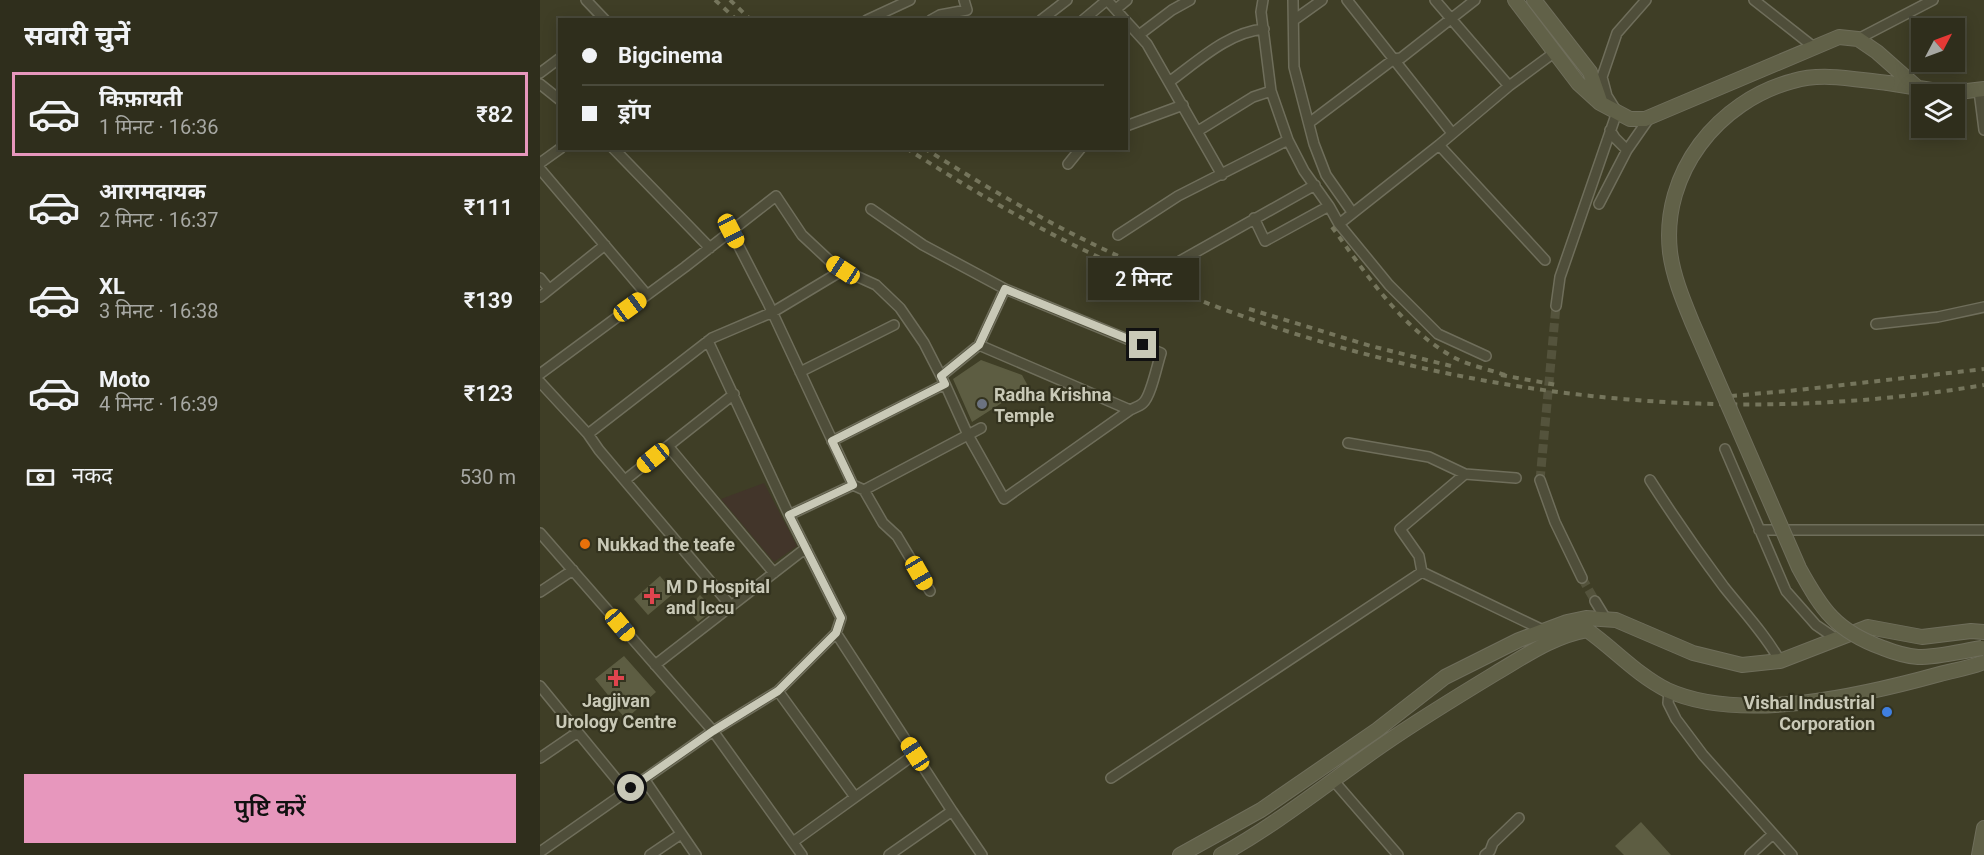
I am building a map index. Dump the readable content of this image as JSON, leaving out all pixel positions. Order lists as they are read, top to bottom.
{
  "places": {
    "other": ["Radha Krishna Temple", "Nukkad the teafe", "Vishal Industrial Corporation"],
    "health": ["M D Hospital and Iccu", "Jagjivan Urology Centre"]
  },
  "north": "top right",
  "page": {
    "heading": "सवारी चुनें",
    "banner": ["Bigcinema", "ड्रॉप"],
    "list": [
      {
        "name": "किफ़ायती",
        "note": "1 मिनट · 16:36",
        "value": "₹82"
      },
      {
        "name": "आरामदायक",
        "note": "2 मिनट · 16:37",
        "value": "₹111"
      },
      {
        "name": "XL",
        "note": "3 मिनट · 16:38",
        "value": "₹139"
      },
      {
        "name": "Moto",
        "note": "4 मिनट · 16:39",
        "value": "₹123"
      }
    ],
    "bubble": "2 मिनट",
    "pay": ["नकद", "530 m"],
    "buttons": "पुष्टि करें"
  }
}
